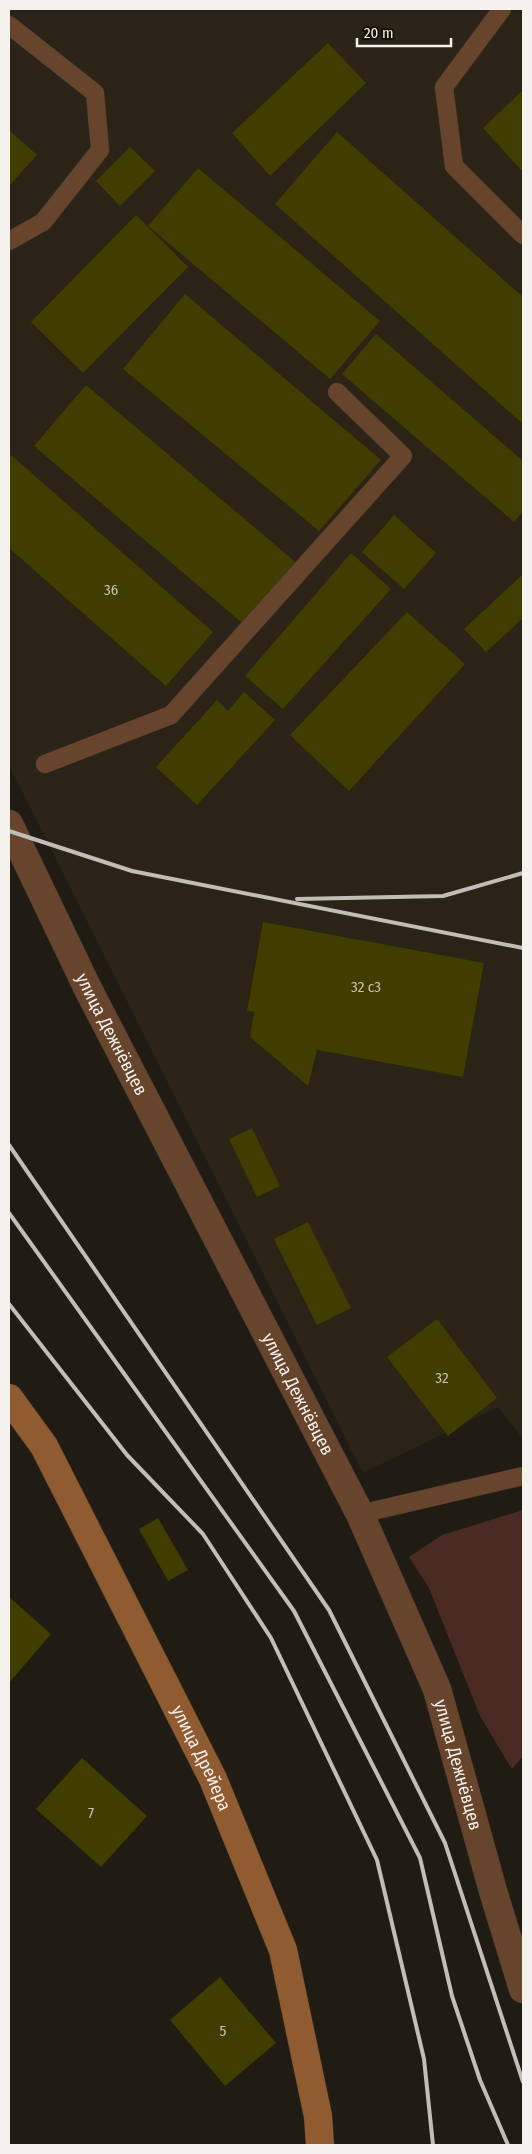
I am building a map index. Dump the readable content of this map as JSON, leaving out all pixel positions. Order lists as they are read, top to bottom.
{
  "streets": {
    "main road": ["улица Дрейера"],
    "street": ["улица Дежнёвцев"]
  },
  "house_numbers": [
    "36",
    "32 с3",
    "32",
    "7",
    "5"
  ],
  "scale_bar": "20 m"
}
